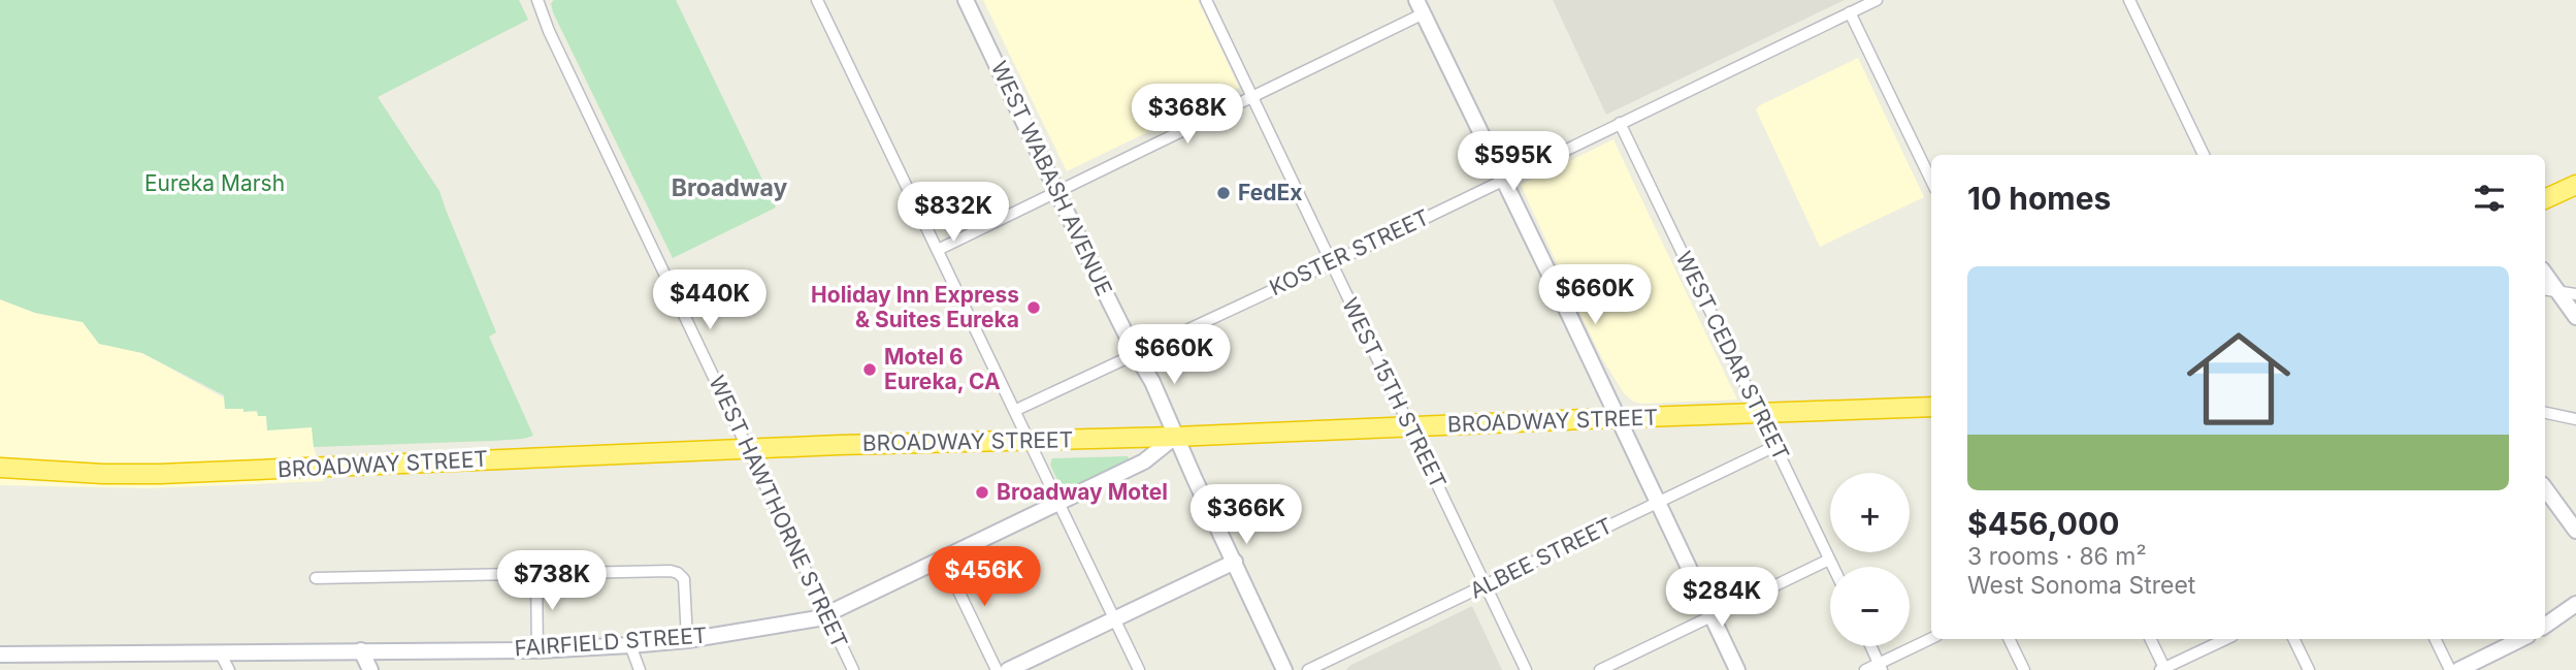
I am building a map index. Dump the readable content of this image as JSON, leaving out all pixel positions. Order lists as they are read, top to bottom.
{
  "streets": {
    "highway": ["BROADWAY STREET"],
    "street": [
      "WEST WABASH AVENUE",
      "KOSTER STREET",
      "WEST CEDAR STREET",
      "WEST 15TH STREET",
      "WEST HAWTHORNE STREET",
      "ALBEE STREET",
      "FAIRFIELD STREET"
    ]
  },
  "crossings": [
    ["WEST WABASH AVENUE", "KOSTER STREET"],
    ["WEST WABASH AVENUE", "BROADWAY STREET"],
    ["WEST WABASH AVENUE", "FAIRFIELD STREET"],
    ["KOSTER STREET", "WEST CEDAR STREET"],
    ["KOSTER STREET", "WEST 15TH STREET"],
    ["WEST CEDAR STREET", "BROADWAY STREET"],
    ["WEST CEDAR STREET", "ALBEE STREET"],
    ["WEST 15TH STREET", "BROADWAY STREET"],
    ["WEST 15TH STREET", "ALBEE STREET"],
    ["BROADWAY STREET", "WEST HAWTHORNE STREET"],
    ["BROADWAY STREET", "FAIRFIELD STREET"],
    ["WEST HAWTHORNE STREET", "FAIRFIELD STREET"]
  ],
  "districts": ["Broadway"],
  "parks": ["Eureka Marsh"],
  "places": [
    "FedEx",
    "Holiday Inn Express & Suites Eureka",
    "Motel 6 Eureka, CA",
    "Broadway Motel"
  ],
  "page": {
    "price": [
      "$368K",
      "$595K",
      "$832K",
      "$660K",
      "$440K",
      "$660K",
      "$366K",
      "$456K",
      "$738K",
      "$284K"
    ],
    "heading": "10 homes",
    "list": [
      {
        "name": "$456,000",
        "note": "3 rooms · 86 m² · West Sonoma Street"
      }
    ],
    "map_buttons": ["+", "−"]
  }
}
